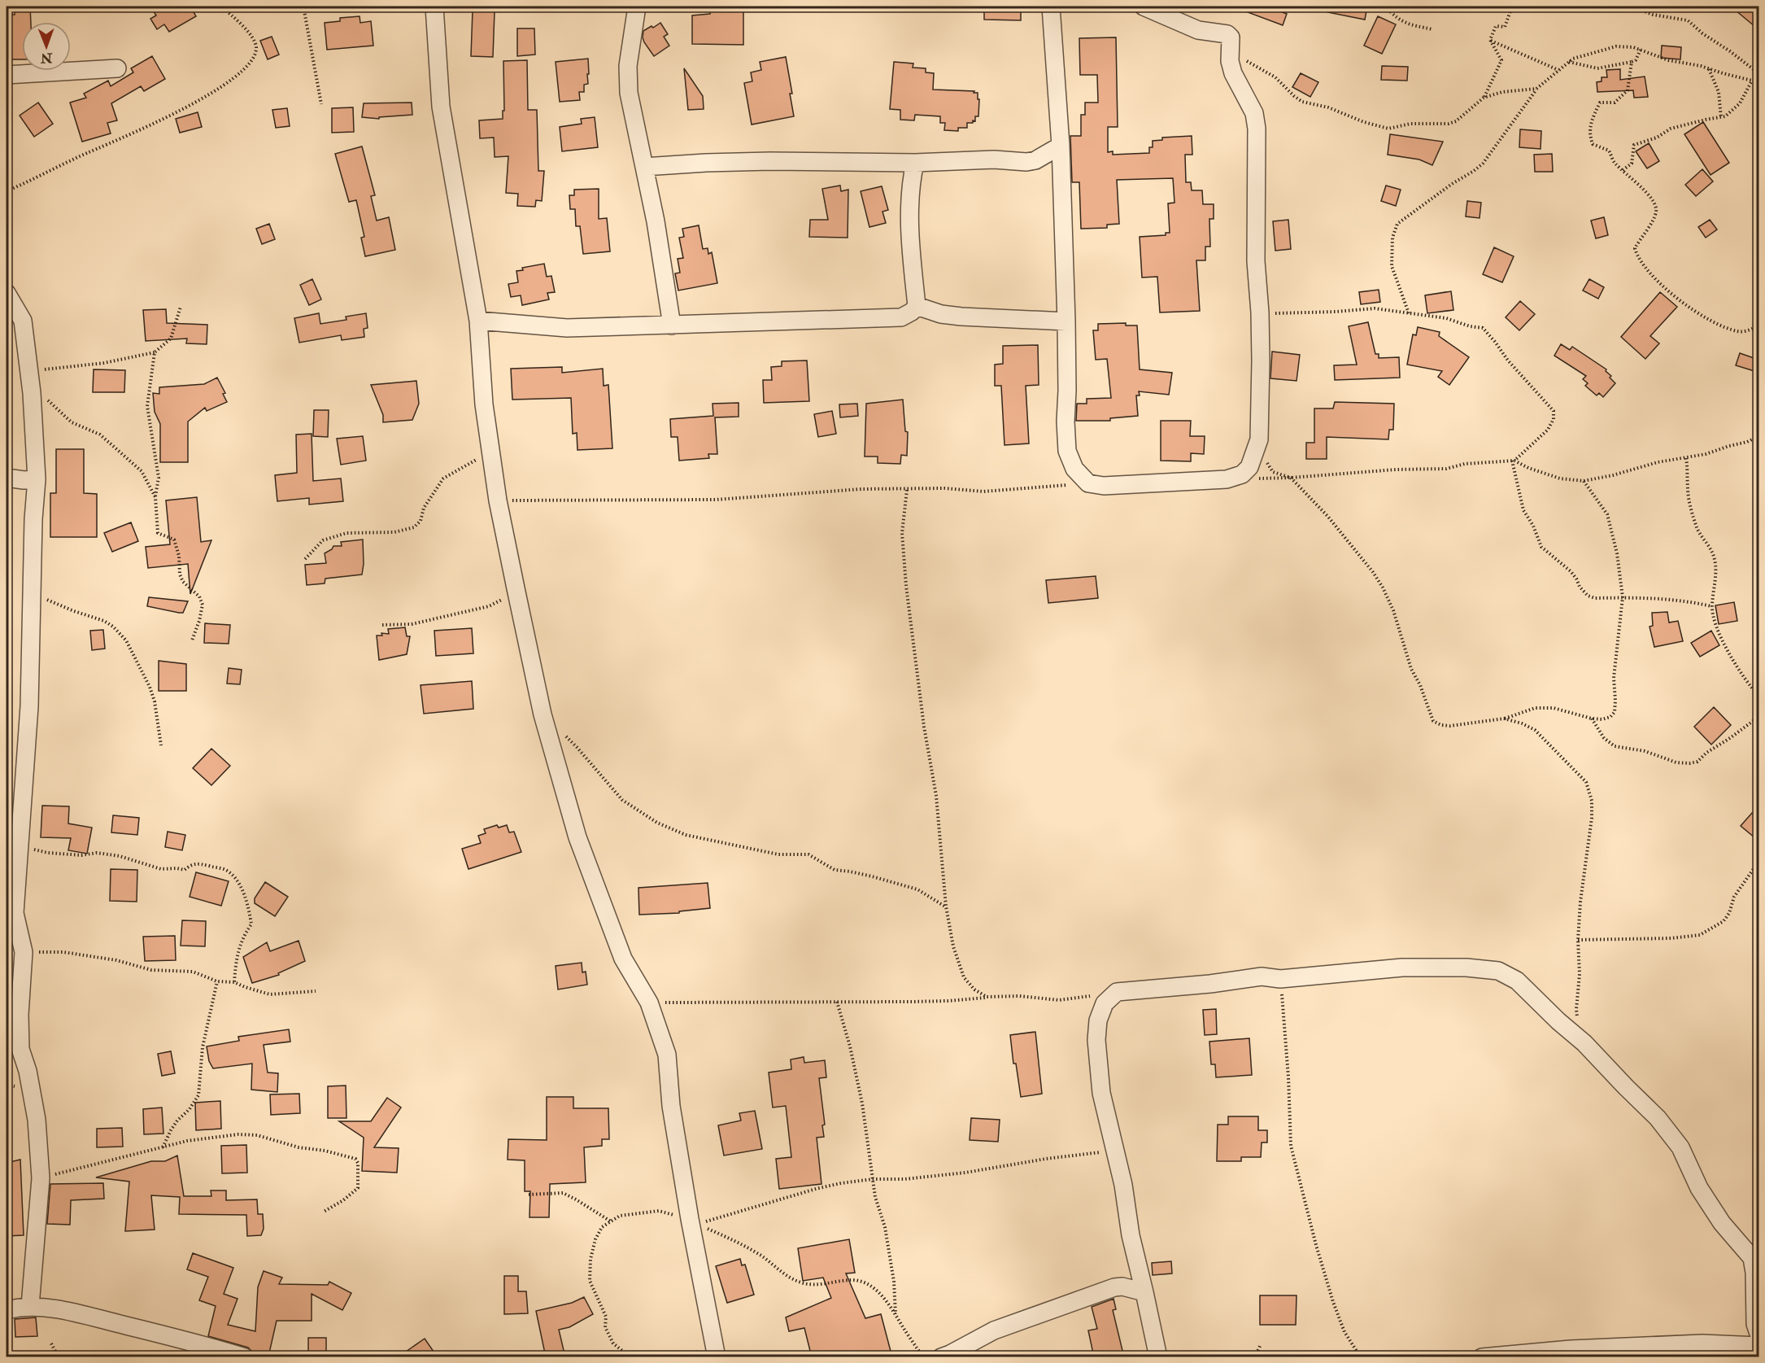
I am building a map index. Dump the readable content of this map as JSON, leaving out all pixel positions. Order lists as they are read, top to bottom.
{
  "north": "bottom"
}
